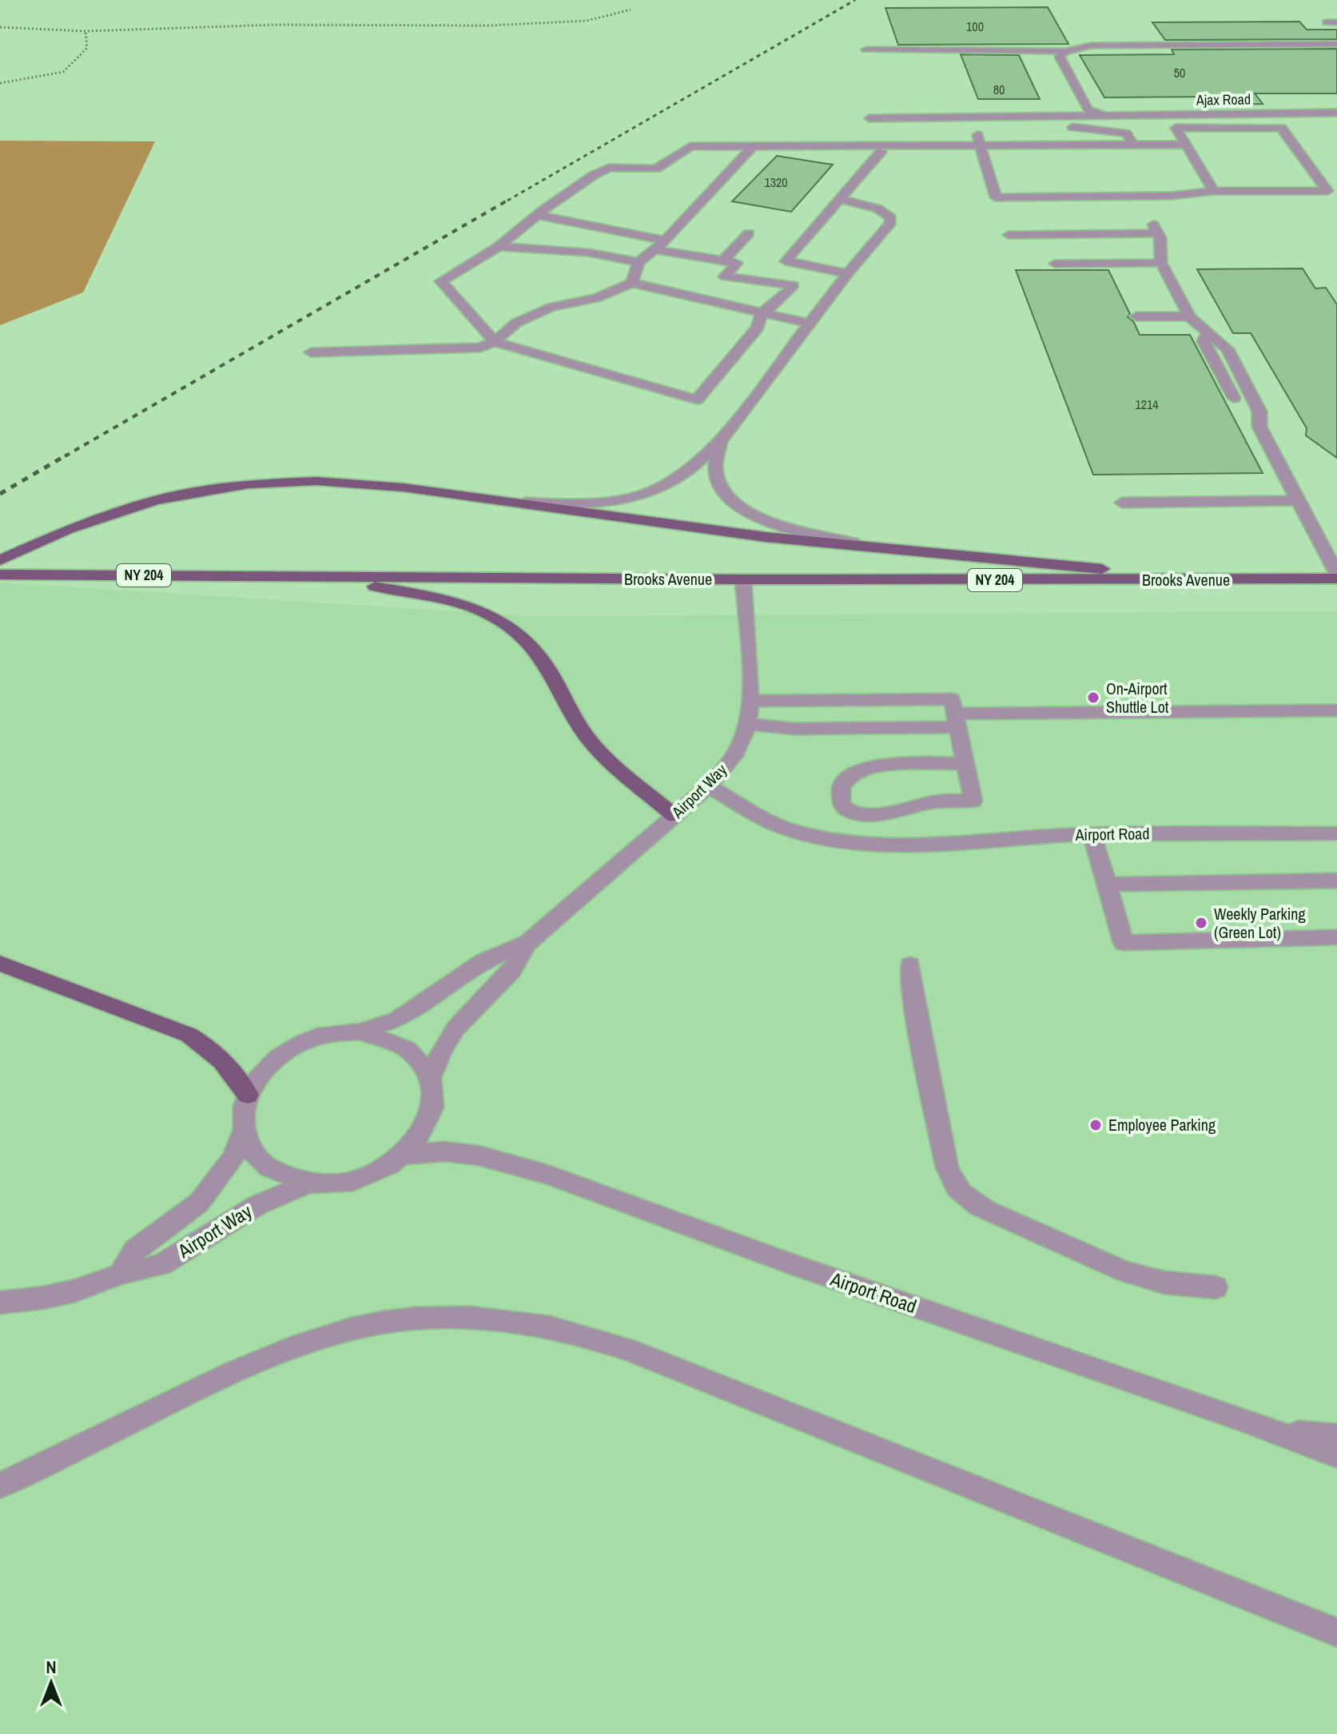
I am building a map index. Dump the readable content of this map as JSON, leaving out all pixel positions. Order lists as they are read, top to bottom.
{
  "streets": {
    "main road": ["NY 204", "Brooks Avenue"],
    "street": ["Ajax Road", "Airport Way", "Airport Road"]
  },
  "crossings": [
    ["Brooks Avenue", "Airport Way"],
    ["Airport Way", "Airport Road"]
  ],
  "places": ["On-Airport Shuttle Lot", "Weekly Parking (Green Lot)", "Employee Parking"],
  "house_numbers": [
    "100",
    "50",
    "80",
    "1320",
    "1214"
  ],
  "north": "top"
}
